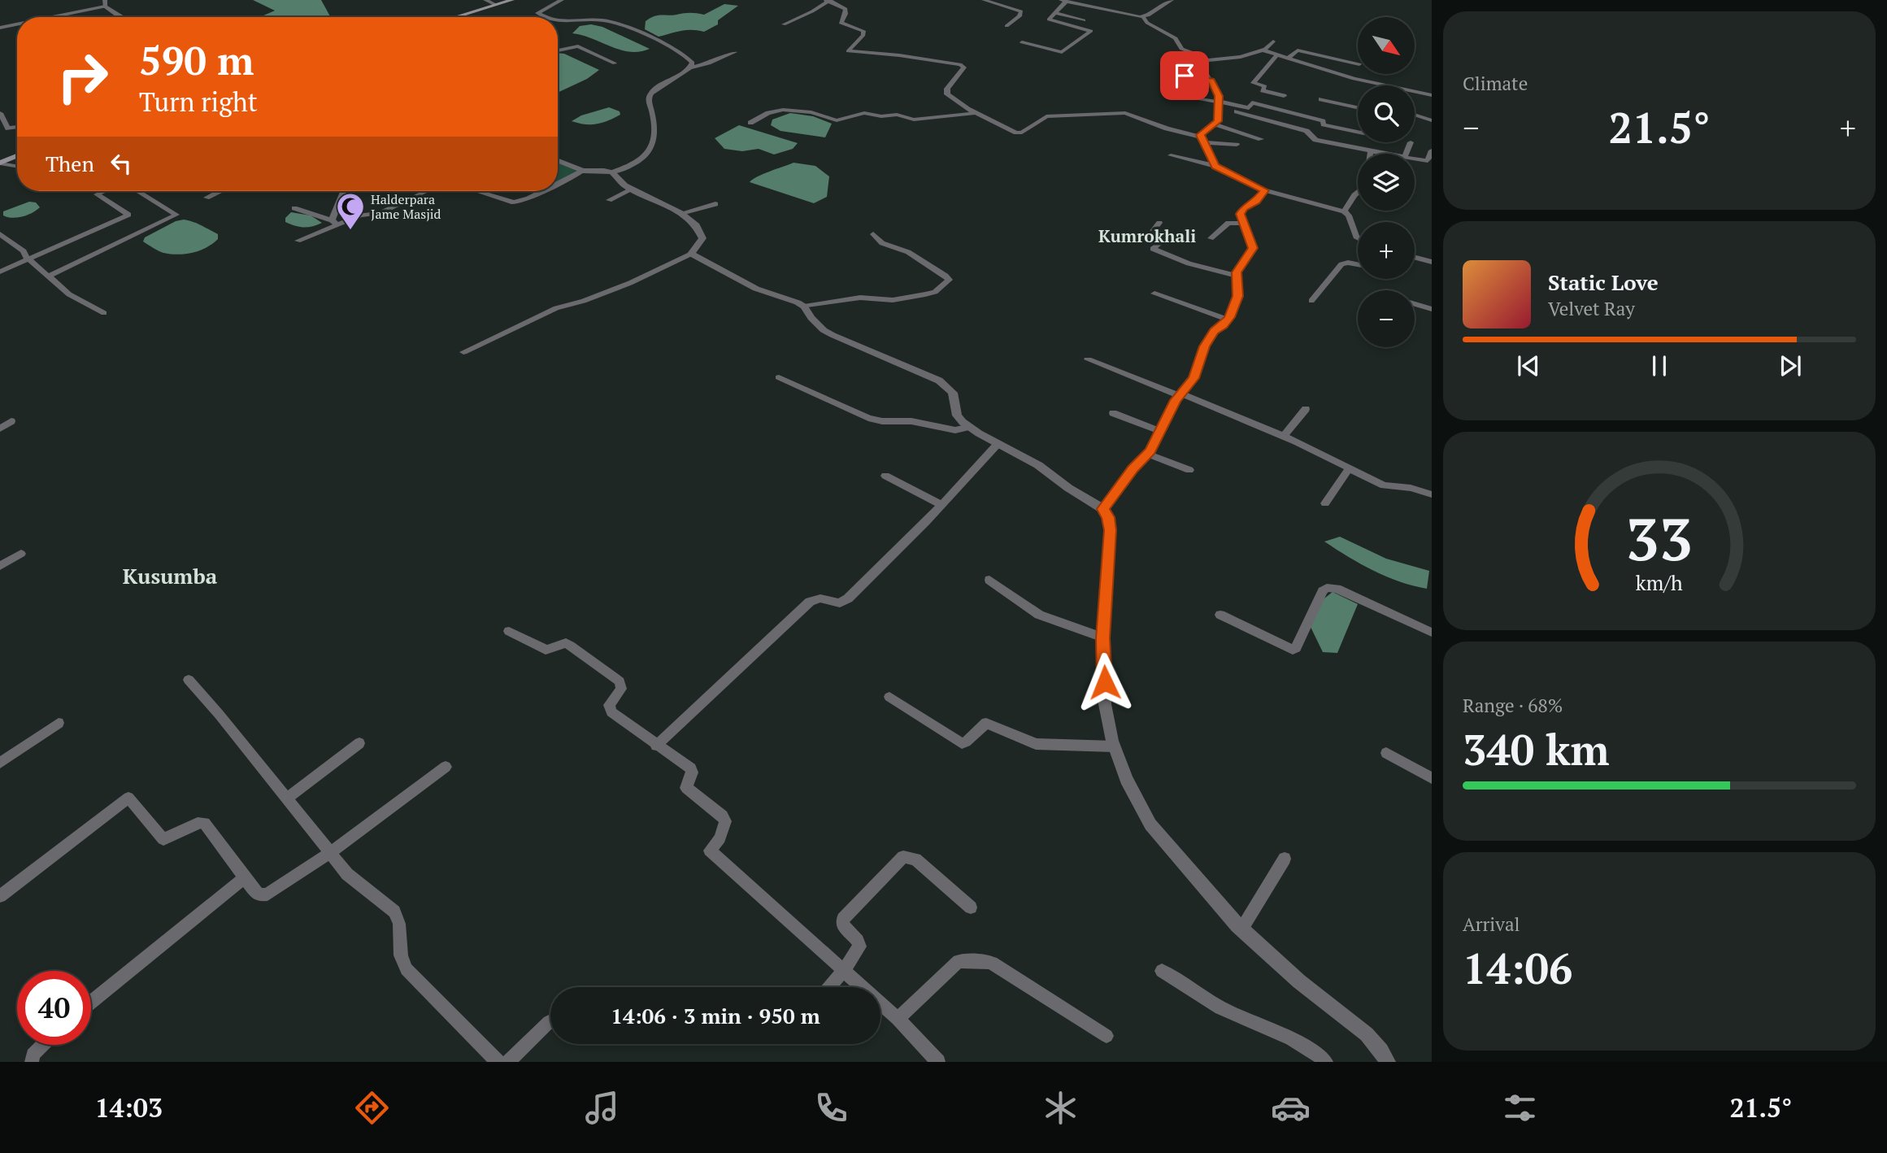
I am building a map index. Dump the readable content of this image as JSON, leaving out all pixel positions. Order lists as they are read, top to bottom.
{
  "districts": ["Kumrokhali", "Kusumba"],
  "places": {
    "mosque": ["Halderpara Jame Masjid"]
  },
  "north": "bottom right",
  "page": {
    "tile": [
      "Climate",
      ["Range · 68%", "340 km"],
      ["Arrival", "14:06"]
    ],
    "map_buttons": ["+", "−"],
    "turn": ["590 m", "Turn right"],
    "heat": ["−", "21.5°", "+"],
    "then": "Then",
    "song": ["Static Love", "Velvet Ray"],
    "limit": "40",
    "trip": "14:06 · 3 min · 950 m",
    "tabs": ["14:03", "21.5°"],
    "gauge": ["33", "km/h"]
  }
}
